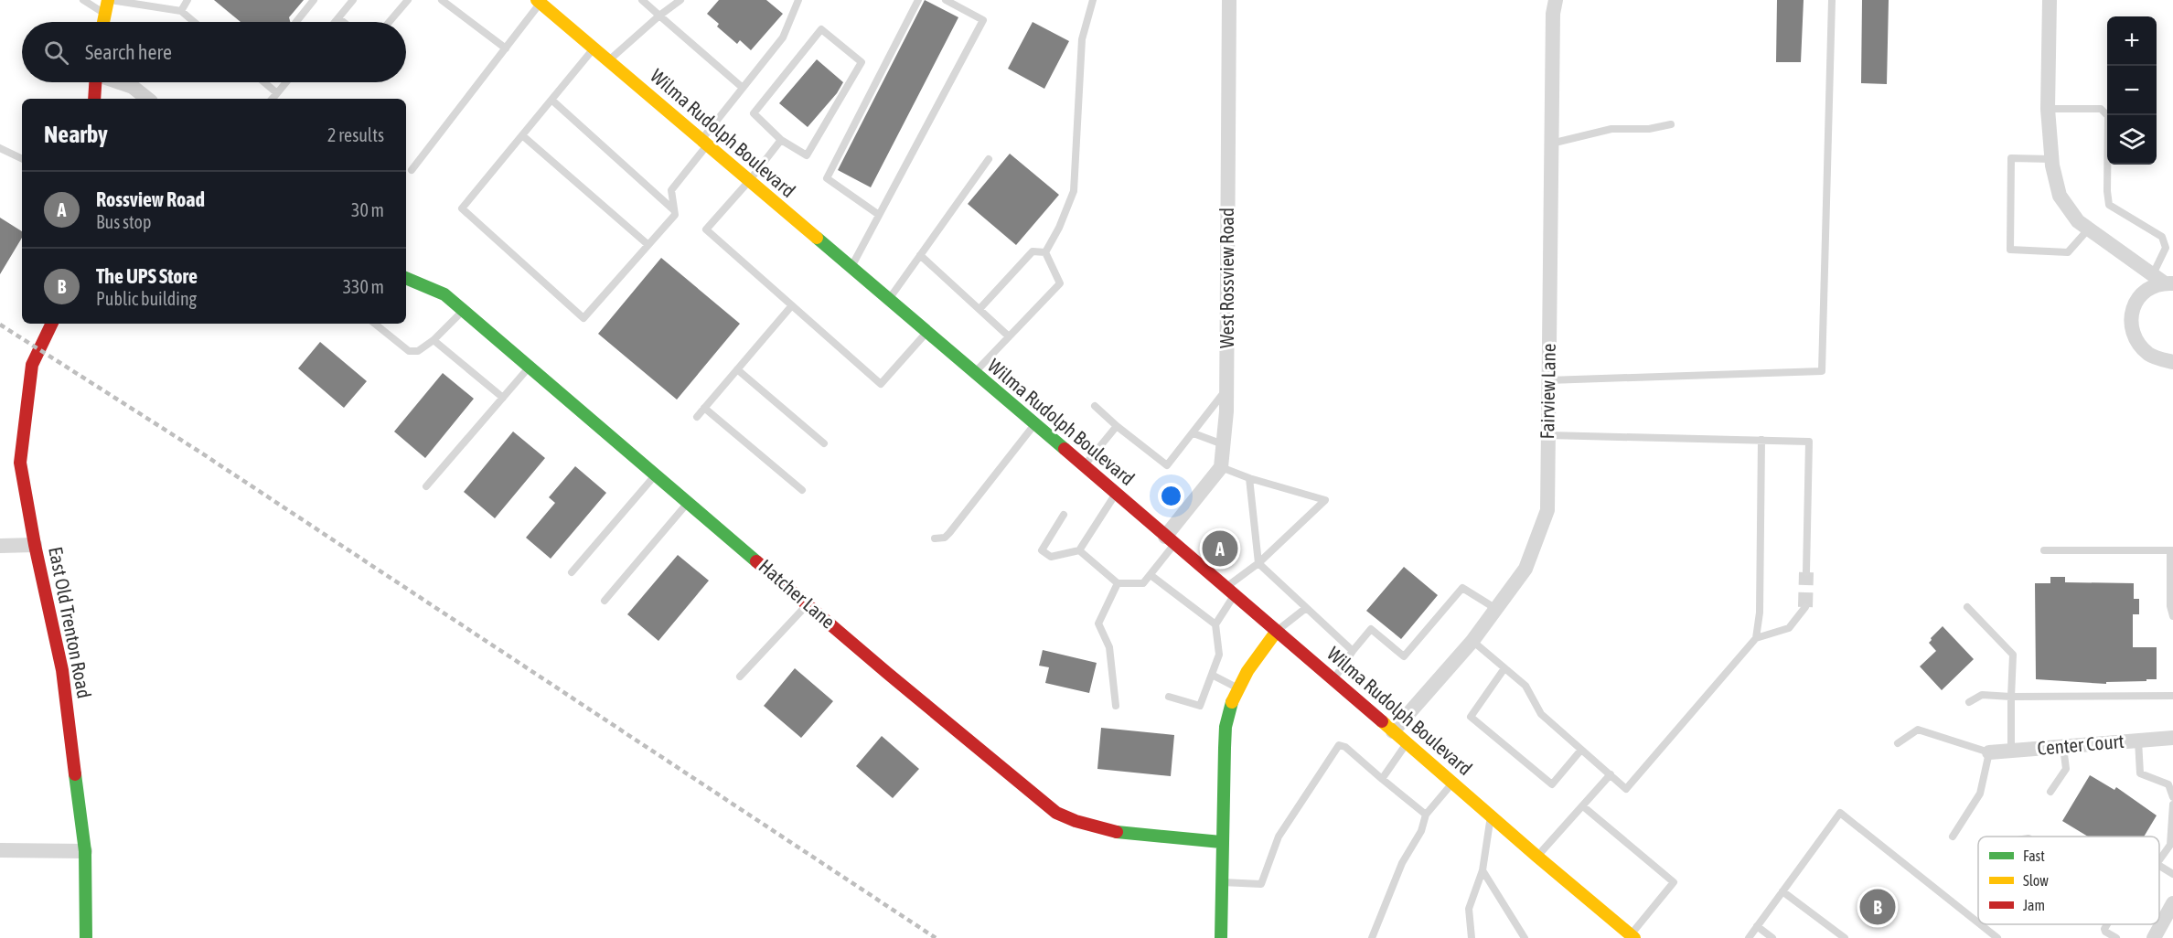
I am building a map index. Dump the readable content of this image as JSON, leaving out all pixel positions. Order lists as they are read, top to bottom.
{
  "streets": {
    "main road": ["Wilma Rudolph Boulevard", "Hatcher Lane", "East Old Trenton Road"],
    "street": ["West Rossview Road", "Fairview Lane", "Center Court"]
  },
  "crossings": [
    ["Wilma Rudolph Boulevard", "Fairview Lane"]
  ],
  "legend": ["Fast", "Slow", "Jam"],
  "page": {
    "map_buttons": ["+", "−"],
    "search": "Search here",
    "heading": ["Nearby", "2 results"],
    "list": [
      {
        "mark": "A",
        "name": "Rossview Road",
        "note": "Bus stop",
        "value": "30 m"
      },
      {
        "mark": "B",
        "name": "The UPS Store",
        "note": "Public building",
        "value": "330 m"
      }
    ],
    "pins": ["A", "B"]
  }
}
